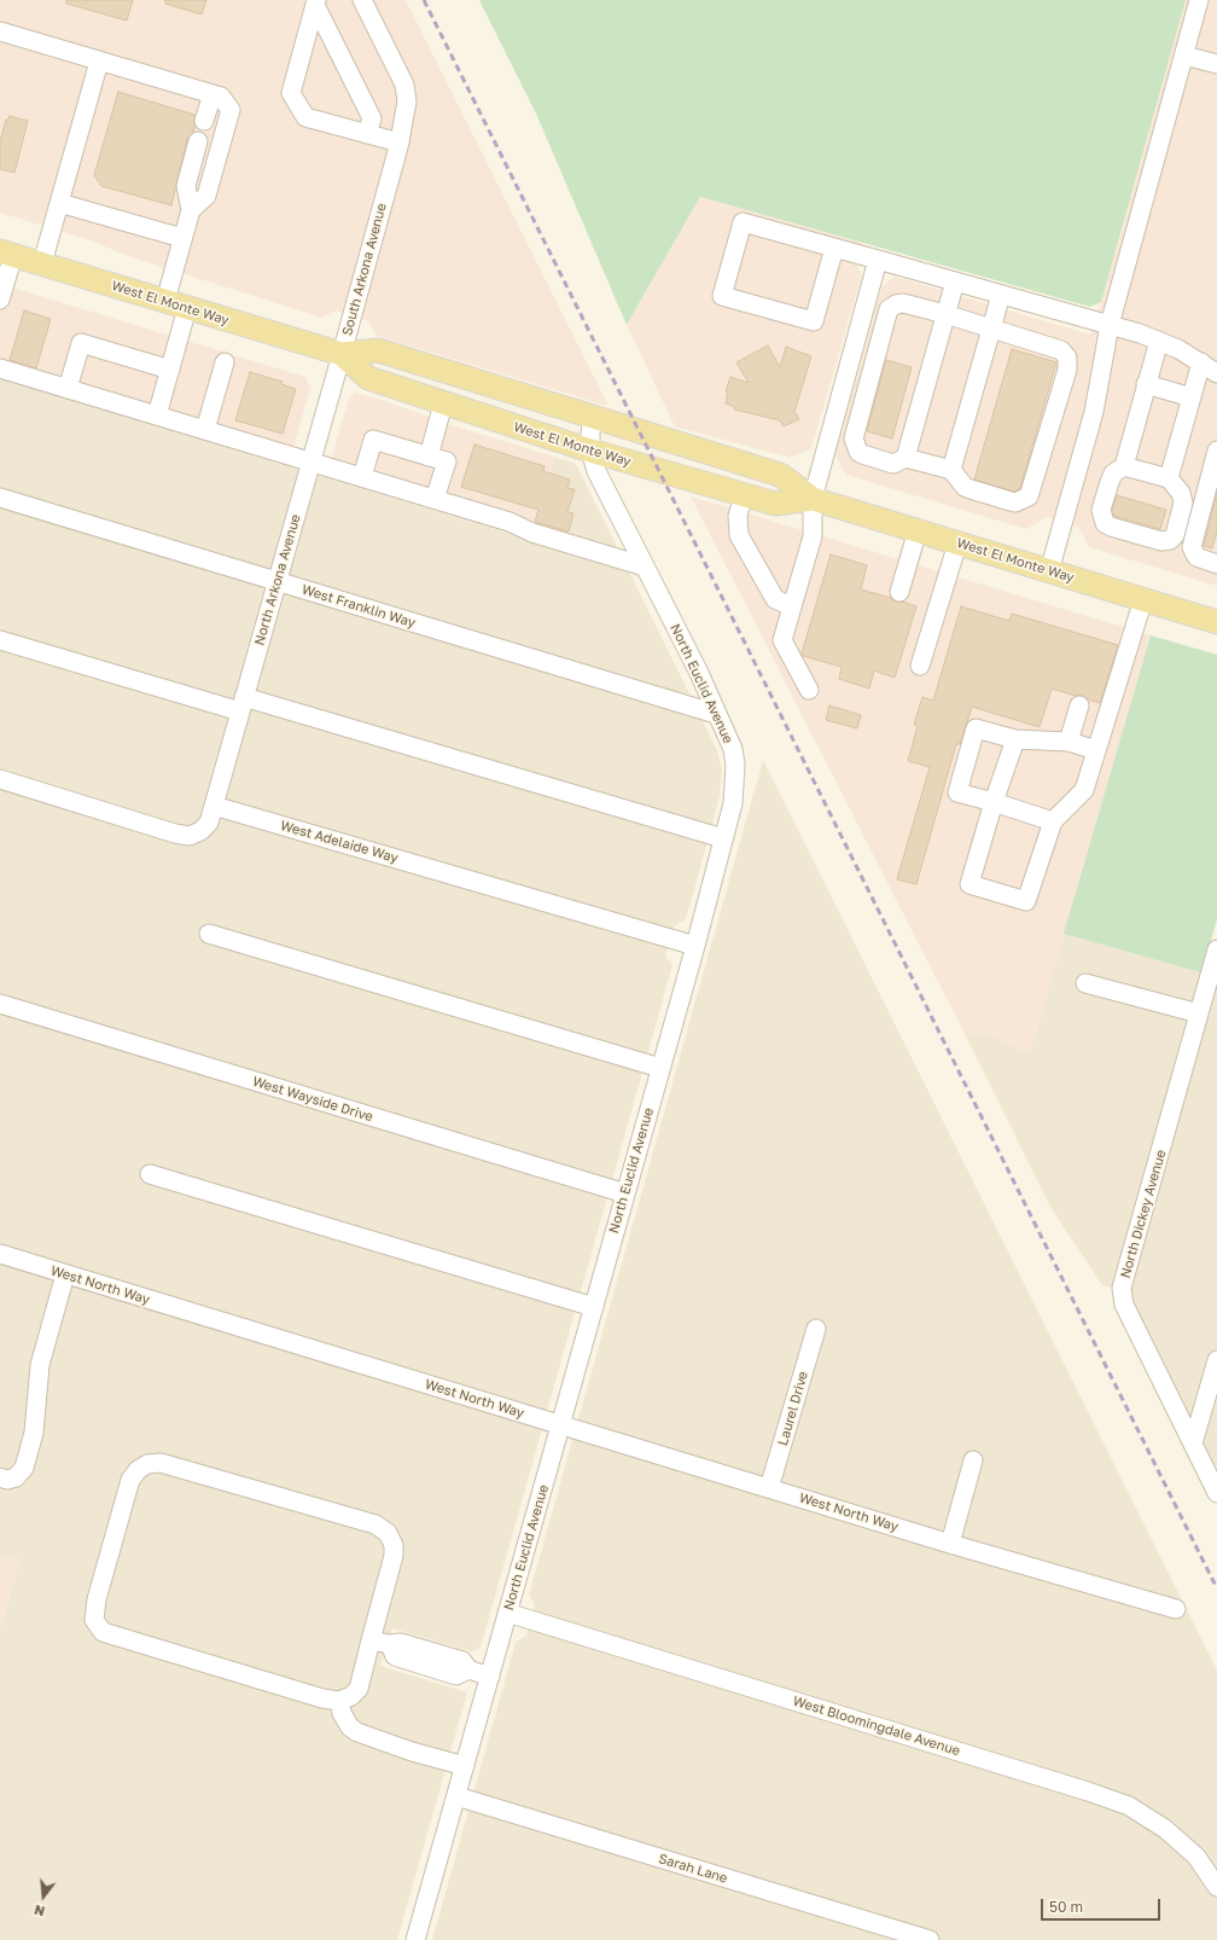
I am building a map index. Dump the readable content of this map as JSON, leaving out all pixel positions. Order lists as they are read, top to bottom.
{
  "streets": {
    "main road": ["West El Monte Way"],
    "street": [
      "South Arkona Avenue",
      "North Arkona Avenue",
      "West Franklin Way",
      "North Euclid Avenue",
      "West Adelaide Way",
      "West Wayside Drive",
      "North Dickey Avenue",
      "West North Way",
      "Laurel Drive",
      "West Bloomingdale Avenue",
      "Sarah Lane"
    ]
  },
  "crossings": [
    ["South Arkona Avenue", "West El Monte Way"],
    ["South Arkona Avenue", "North Arkona Avenue"],
    ["West El Monte Way", "North Arkona Avenue"],
    ["West El Monte Way", "North Euclid Avenue"],
    ["North Arkona Avenue", "West Franklin Way"],
    ["North Arkona Avenue", "West Adelaide Way"],
    ["West Franklin Way", "North Euclid Avenue"],
    ["North Euclid Avenue", "West Adelaide Way"],
    ["North Euclid Avenue", "West Wayside Drive"],
    ["North Euclid Avenue", "West North Way"],
    ["North Euclid Avenue", "West Bloomingdale Avenue"],
    ["North Euclid Avenue", "Sarah Lane"],
    ["West North Way", "Laurel Drive"]
  ],
  "scale_bar": "50 m",
  "north": "bottom"
}
